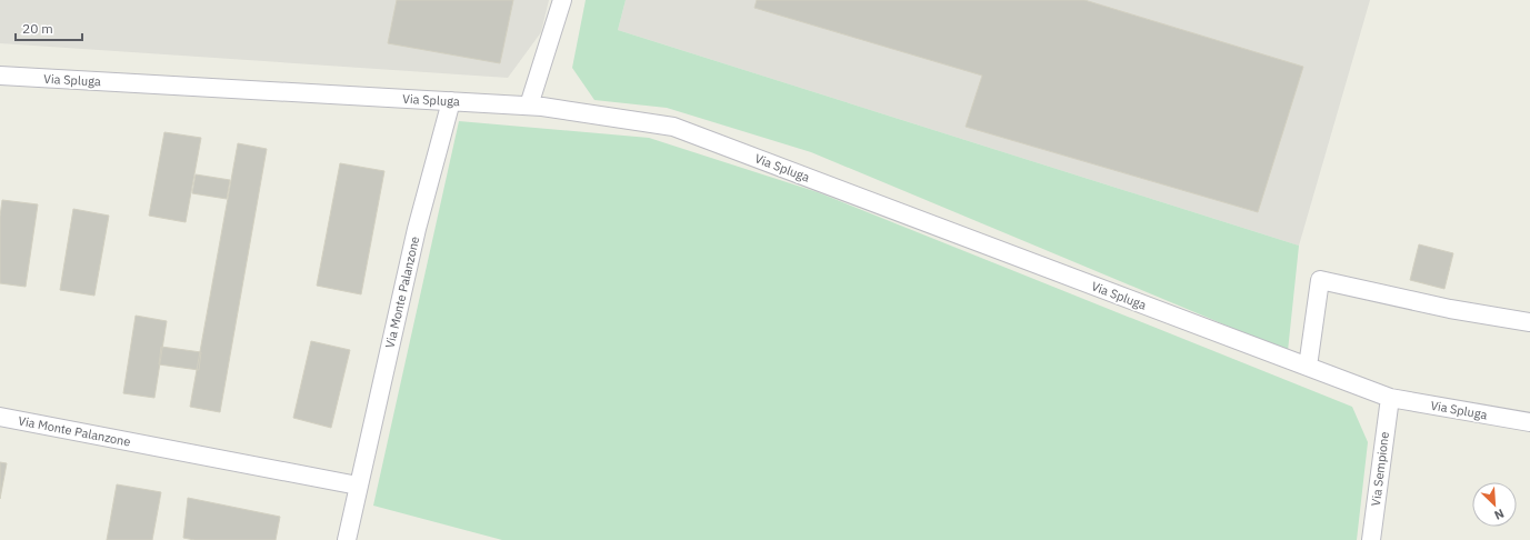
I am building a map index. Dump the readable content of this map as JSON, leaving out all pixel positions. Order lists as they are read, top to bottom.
{
  "streets": {
    "street": ["Via Spluga", "Via Monte Palanzone", "Via Sempione"]
  },
  "crossings": [
    ["Via Spluga", "Via Monte Palanzone"],
    ["Via Spluga", "Via Sempione"]
  ],
  "scale_bar": "20 m",
  "north": "bottom right"
}
